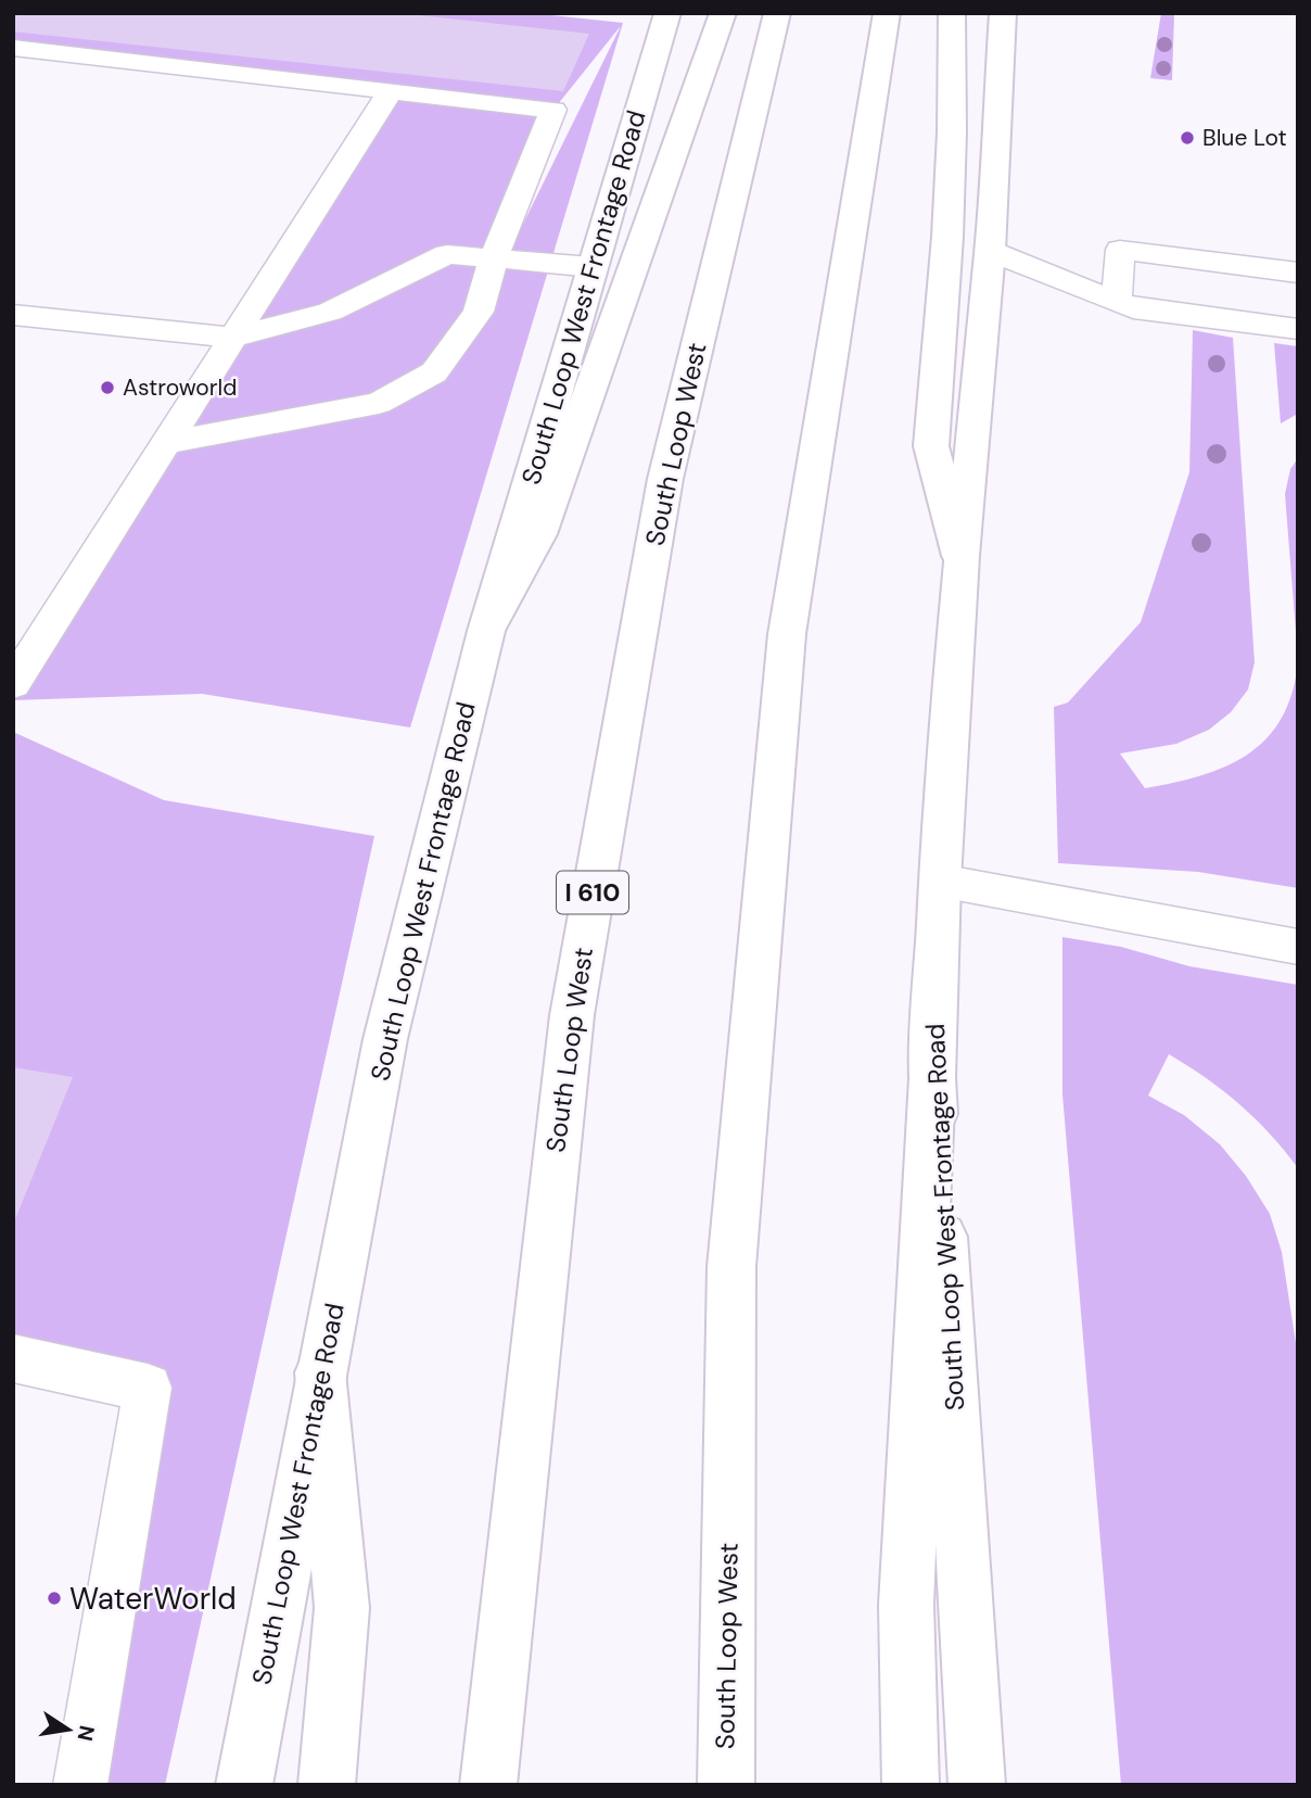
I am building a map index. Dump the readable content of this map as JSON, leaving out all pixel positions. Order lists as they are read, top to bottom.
{
  "streets": {
    "main road": ["South Loop West Frontage Road", "South Loop West", "I 610"]
  },
  "places": ["Blue Lot", "Astroworld", "WaterWorld"],
  "north": "right"
}
